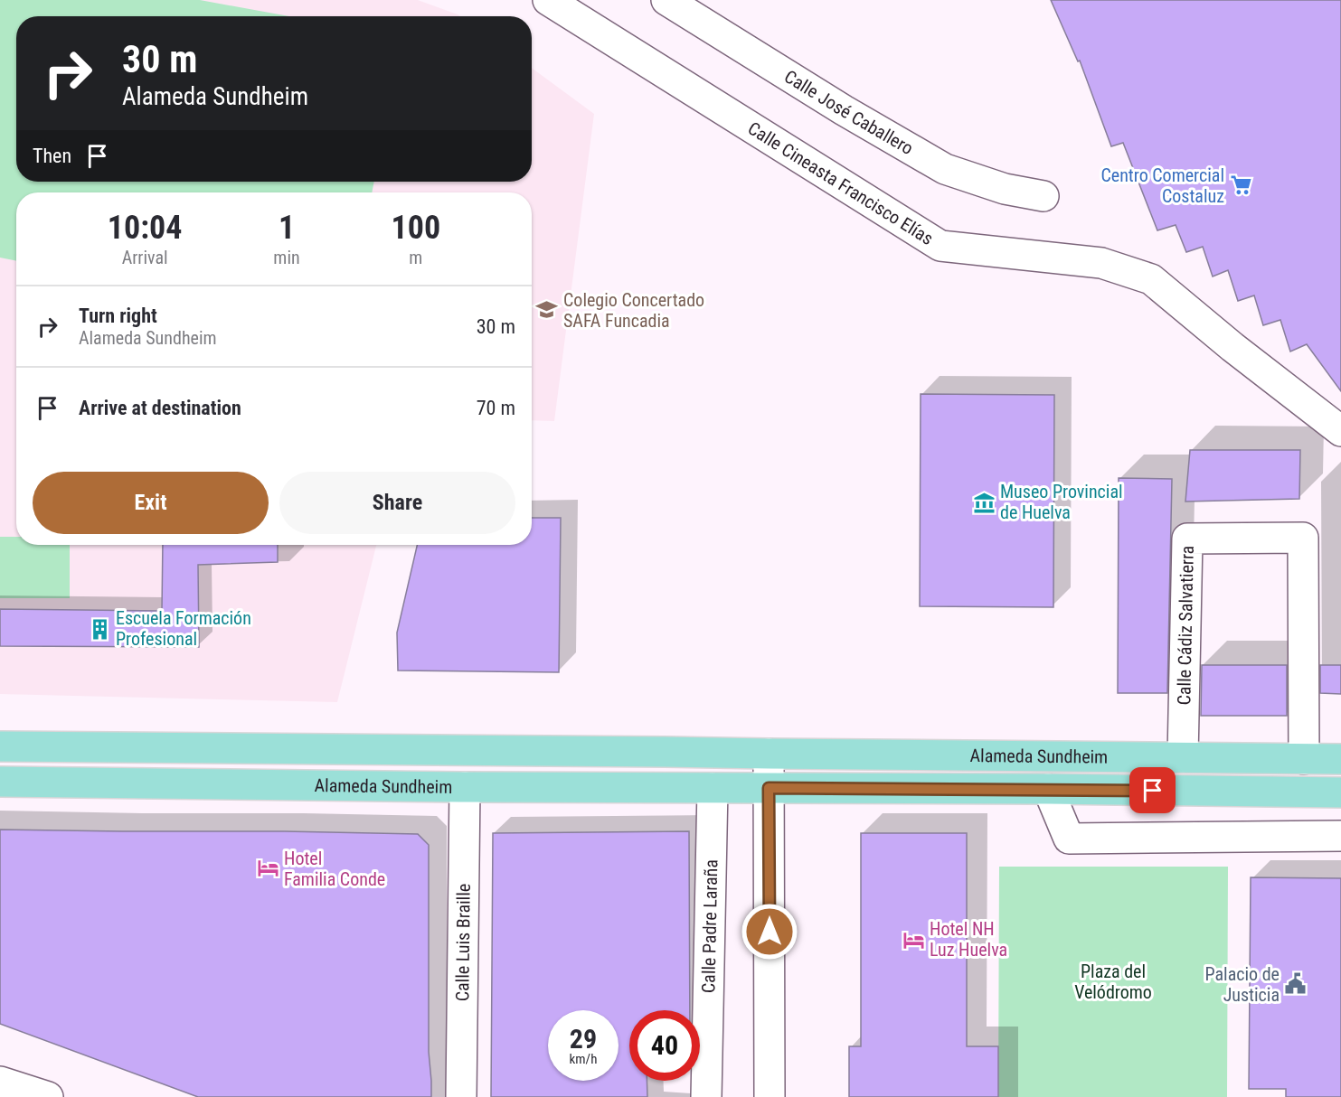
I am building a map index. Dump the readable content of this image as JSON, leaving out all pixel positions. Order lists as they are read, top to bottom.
{
  "streets": {
    "main road": ["Alameda Sundheim"],
    "street": [
      "Calle José Caballero",
      "Calle Cineasta Francisco Elías",
      "Calle Cádiz Salvatierra",
      "Calle Padre Laraña",
      "Calle Luis Braille"
    ]
  },
  "crossings": [
    ["Calle Cádiz Salvatierra", "Alameda Sundheim"],
    ["Alameda Sundheim", "Calle Padre Laraña"],
    ["Alameda Sundheim", "Calle Luis Braille"]
  ],
  "parks": ["Plaza del Velódromo"],
  "places": {
    "supermarket": ["Centro Comercial Costaluz"],
    "school or university": ["Colegio Concertado SAFA Funcadia"],
    "museum": ["Museo Provincial de Huelva"],
    "building": ["Escuela Formación Profesional"],
    "hotel": ["Hotel Familia Conde", "Hotel NH Luz Huelva"],
    "public building": ["Palacio de Justicia"]
  },
  "page": {
    "turn": ["30 m", "Alameda Sundheim"],
    "then": "Then",
    "eta": [
      "10:04",
      "Arrival",
      "1",
      "min",
      "100",
      "m"
    ],
    "list": [
      {
        "name": "Turn right",
        "note": "Alameda Sundheim",
        "value": "30 m"
      },
      {
        "name": "Arrive at destination",
        "value": "70 m"
      }
    ],
    "buttons": ["Exit", "Share"],
    "speed": "29 km/h",
    "limit": "40"
  }
}
